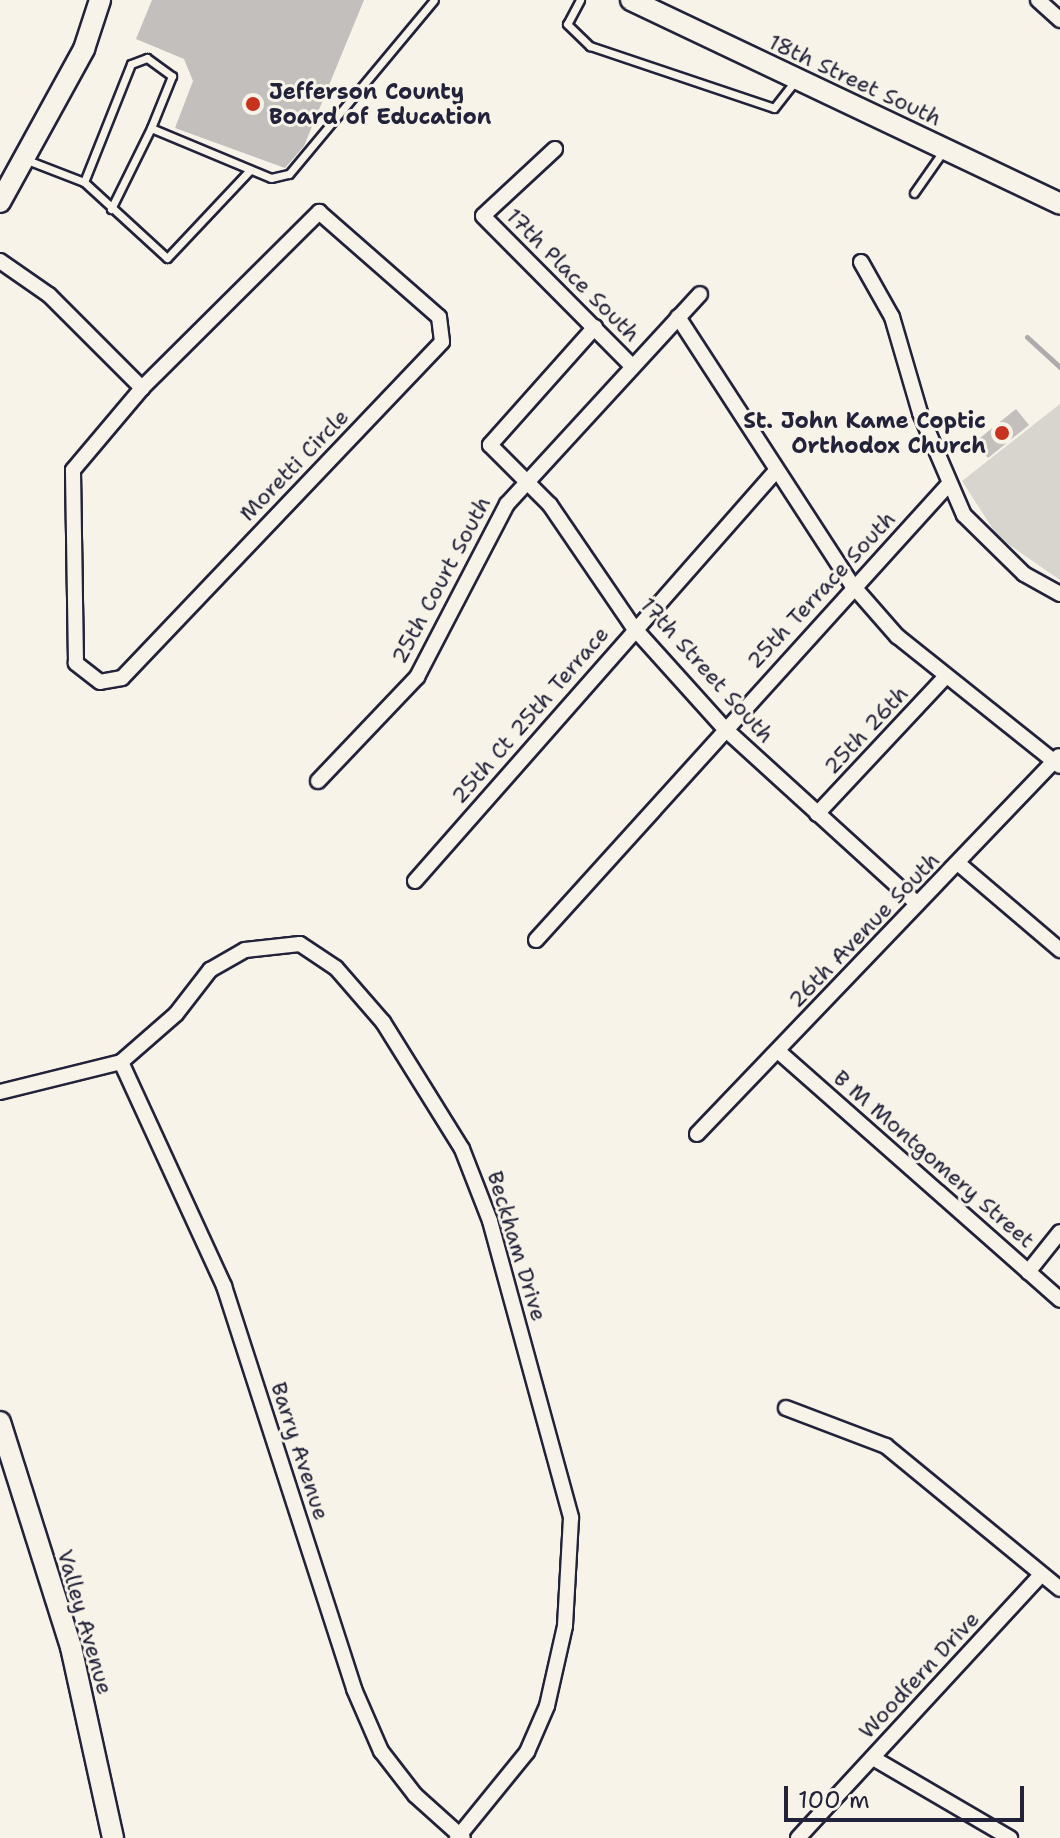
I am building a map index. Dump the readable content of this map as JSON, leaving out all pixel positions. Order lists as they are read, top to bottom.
{
  "streets": {
    "main road": ["18th Street South", "Valley Avenue"],
    "street": [
      "17th Place South",
      "Moretti Circle",
      "25th Court South",
      "25th Terrace South",
      "17th Street South",
      "25th Ct 25th Terrace",
      "25th 26th",
      "26th Avenue South",
      "B M Montgomery Street",
      "Beckham Drive",
      "Barry Avenue",
      "Woodfern Drive"
    ]
  },
  "crossings": [
    ["17th Place South", "25th Court South"],
    ["17th Place South", "17th Street South"],
    ["25th Court South", "17th Street South"],
    ["25th Terrace South", "17th Street South"],
    ["17th Street South", "25th Ct 25th Terrace"],
    ["17th Street South", "25th 26th"],
    ["17th Street South", "26th Avenue South"],
    ["26th Avenue South", "B M Montgomery Street"],
    ["Beckham Drive", "Barry Avenue"]
  ],
  "places": ["Jefferson County Board of Education", "St. John Kame Coptic Orthodox Church"],
  "scale_bar": "100 m"
}
